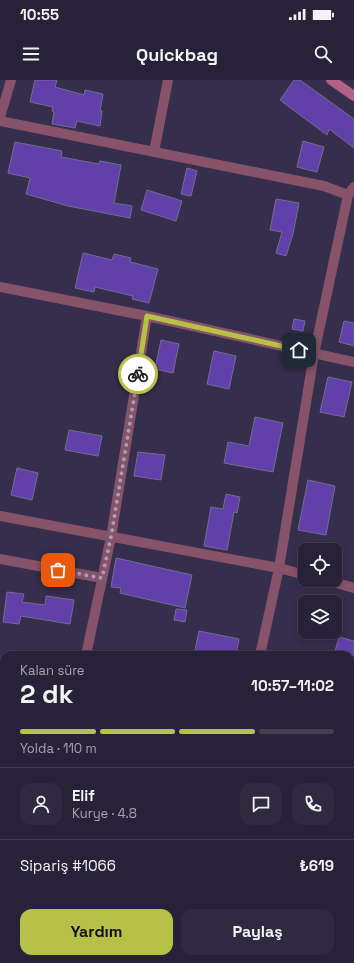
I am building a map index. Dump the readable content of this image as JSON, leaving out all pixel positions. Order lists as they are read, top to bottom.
{
  "page": {
    "status": "10:55",
    "header": "Quickbag",
    "heading": ["2 dk", "Kalan süre", "10:57–11:02"],
    "panel": [
      "Elif",
      "Kurye · 4.8",
      "Sipariş #1066",
      "₺619"
    ],
    "bar": "Yolda · 110 m",
    "buttons": ["Yardım", "Paylaş"]
  }
}
